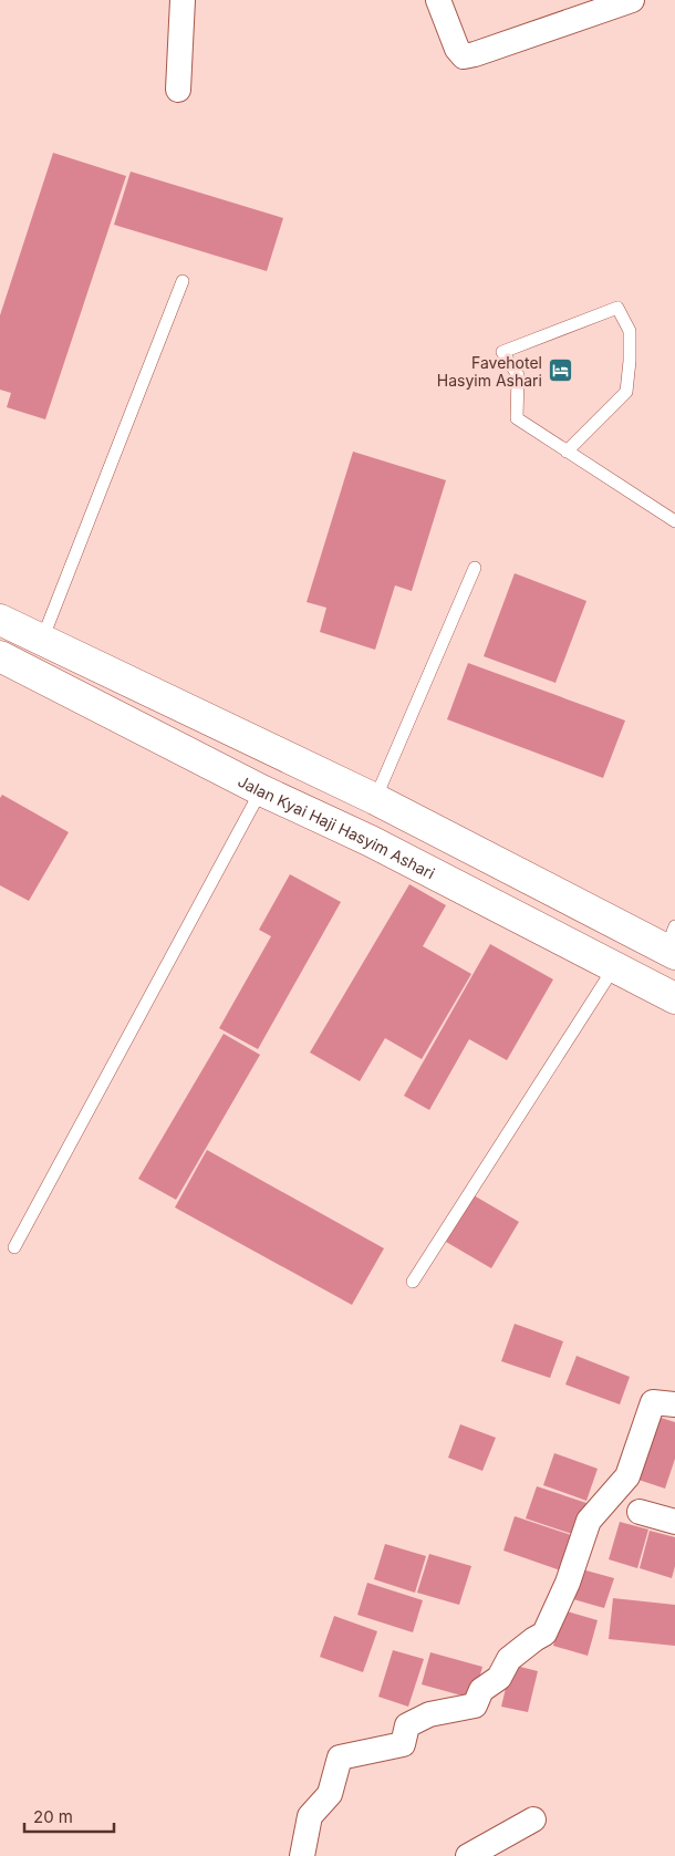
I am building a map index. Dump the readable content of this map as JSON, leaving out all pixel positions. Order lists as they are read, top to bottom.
{
  "streets": {
    "main road": ["Jalan Kyai Haji Hasyim Ashari"]
  },
  "places": {
    "hotel": ["Favehotel Hasyim Ashari"]
  },
  "scale_bar": "20 m"
}
